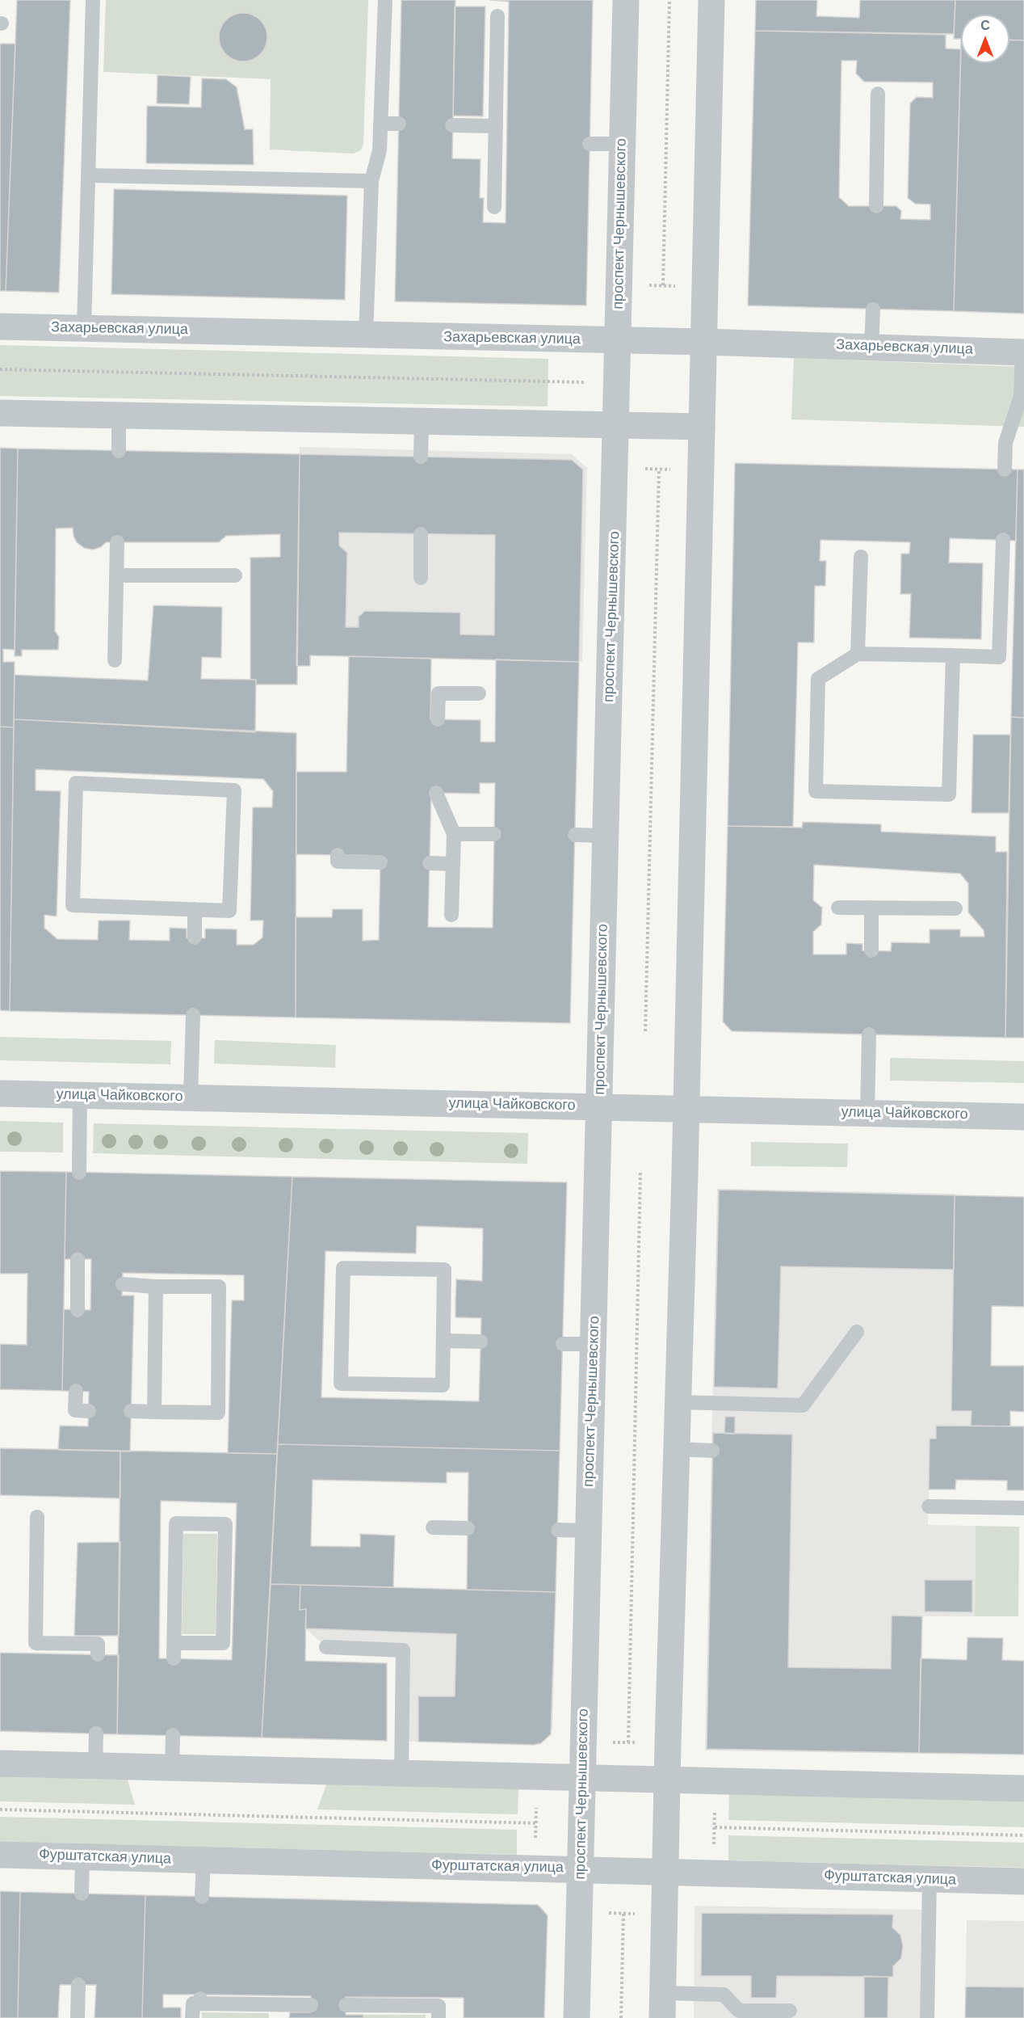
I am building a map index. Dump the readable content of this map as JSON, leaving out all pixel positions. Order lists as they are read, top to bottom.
{
  "streets": {
    "street": [
      "проспект Чернышевского",
      "Захарьевская улица",
      "улица Чайковского",
      "Фурштатская улица"
    ]
  },
  "crossings": [
    ["проспект Чернышевского", "Захарьевская улица"],
    ["проспект Чернышевского", "улица Чайковского"],
    ["проспект Чернышевского", "Фурштатская улица"]
  ],
  "north": "top"
}
